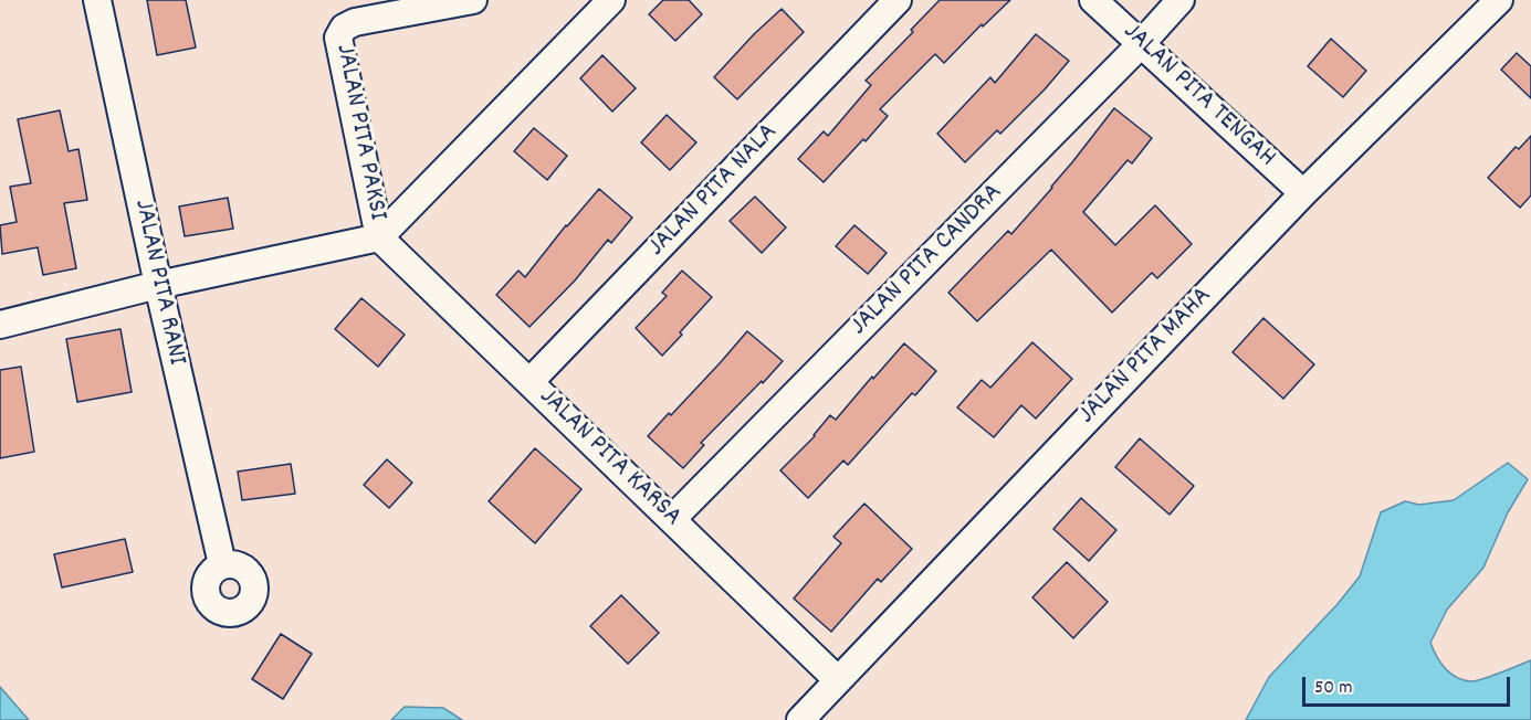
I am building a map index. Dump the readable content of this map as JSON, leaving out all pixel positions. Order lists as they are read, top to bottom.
{
  "streets": {
    "street": [
      "JALAN PITA TENGAH",
      "JALAN PITA PAKSI",
      "JALAN PITA NALA",
      "JALAN PITA CANDRA",
      "JALAN PITA RANI",
      "JALAN PITA MAHA",
      "JALAN PITA KARSA"
    ]
  },
  "crossings": [
    ["JALAN PITA TENGAH", "JALAN PITA CANDRA"],
    ["JALAN PITA TENGAH", "JALAN PITA MAHA"],
    ["JALAN PITA PAKSI", "JALAN PITA KARSA"],
    ["JALAN PITA NALA", "JALAN PITA KARSA"],
    ["JALAN PITA CANDRA", "JALAN PITA KARSA"],
    ["JALAN PITA MAHA", "JALAN PITA KARSA"]
  ],
  "scale_bar": "50 m"
}
